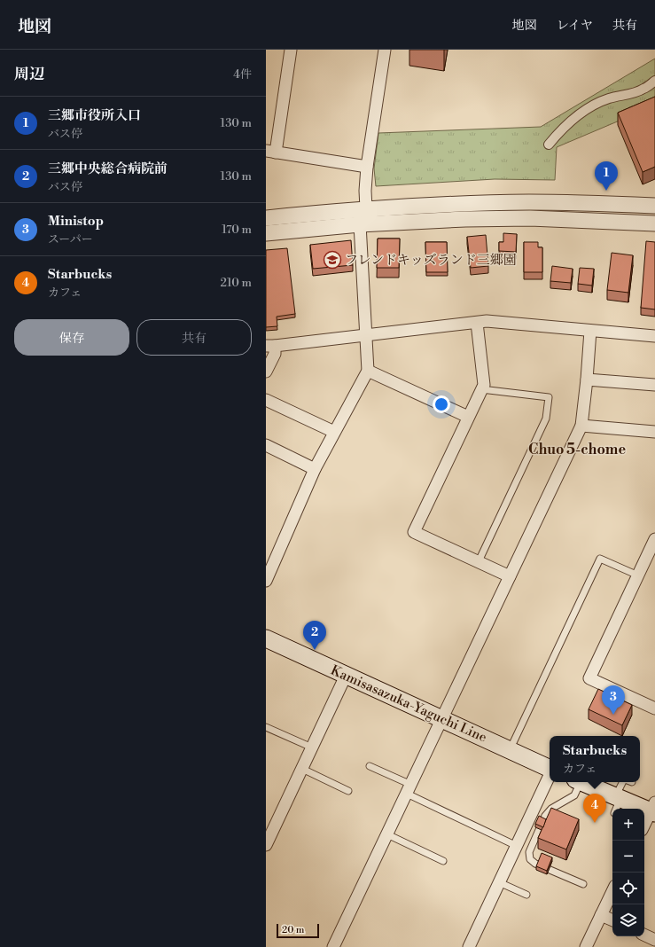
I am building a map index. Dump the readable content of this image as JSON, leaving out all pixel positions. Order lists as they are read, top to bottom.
{
  "streets": {
    "main road": ["Kamisasazuka-Yaguchi Line"]
  },
  "districts": ["Chuo 5-chome"],
  "places": {
    "school or university": ["フレンドキッズランド三郷園"]
  },
  "scale_bar": "20 m",
  "page": {
    "header": "地図",
    "nav": ["地図", "レイヤ", "共有"],
    "heading": ["周辺", "4件"],
    "list": [
      {
        "mark": "1",
        "name": "三郷市役所入口",
        "note": "バス停",
        "value": "130 m"
      },
      {
        "mark": "2",
        "name": "三郷中央総合病院前",
        "note": "バス停",
        "value": "130 m"
      },
      {
        "mark": "3",
        "name": "Ministop",
        "note": "スーパー",
        "value": "170 m"
      },
      {
        "mark": "4",
        "name": "Starbucks",
        "note": "カフェ",
        "value": "210 m"
      }
    ],
    "pins": [
      "1",
      "2",
      "3",
      "4"
    ],
    "buttons": ["保存", "共有"],
    "popup": ["Starbucks", "カフェ"],
    "map_buttons": ["+", "−"],
    "scale": "20 m"
  }
}
